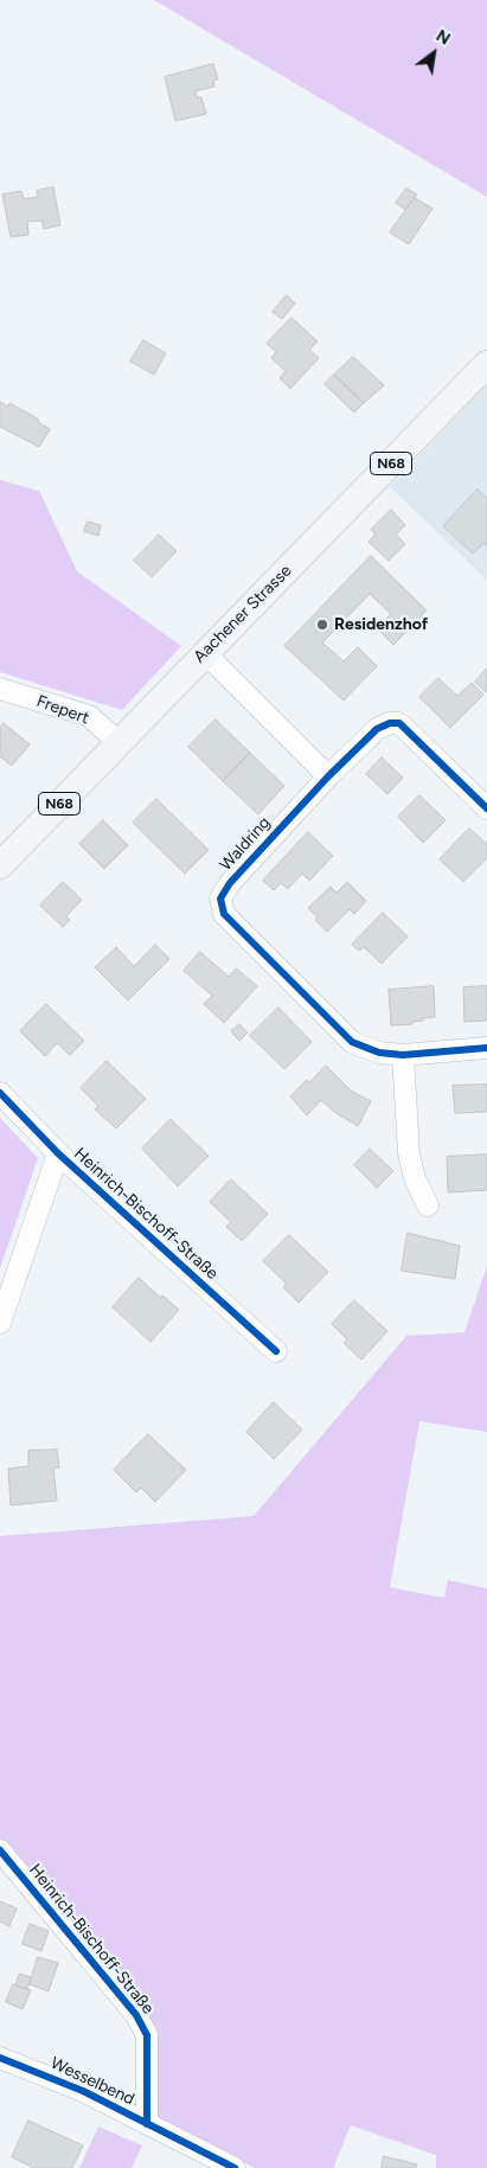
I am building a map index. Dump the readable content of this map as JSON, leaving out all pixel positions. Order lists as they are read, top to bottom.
{
  "streets": {
    "main road": ["N68", "Aachener Strasse"],
    "street": [
      "Frepert",
      "Waldring",
      "Heinrich-Bischoff-Straße",
      "Wesselbend"
    ]
  },
  "crossings": [
    ["Aachener Strasse", "Frepert"],
    ["Heinrich-Bischoff-Straße", "Wesselbend"]
  ],
  "places": ["Residenzhof"],
  "north": "top right"
}
